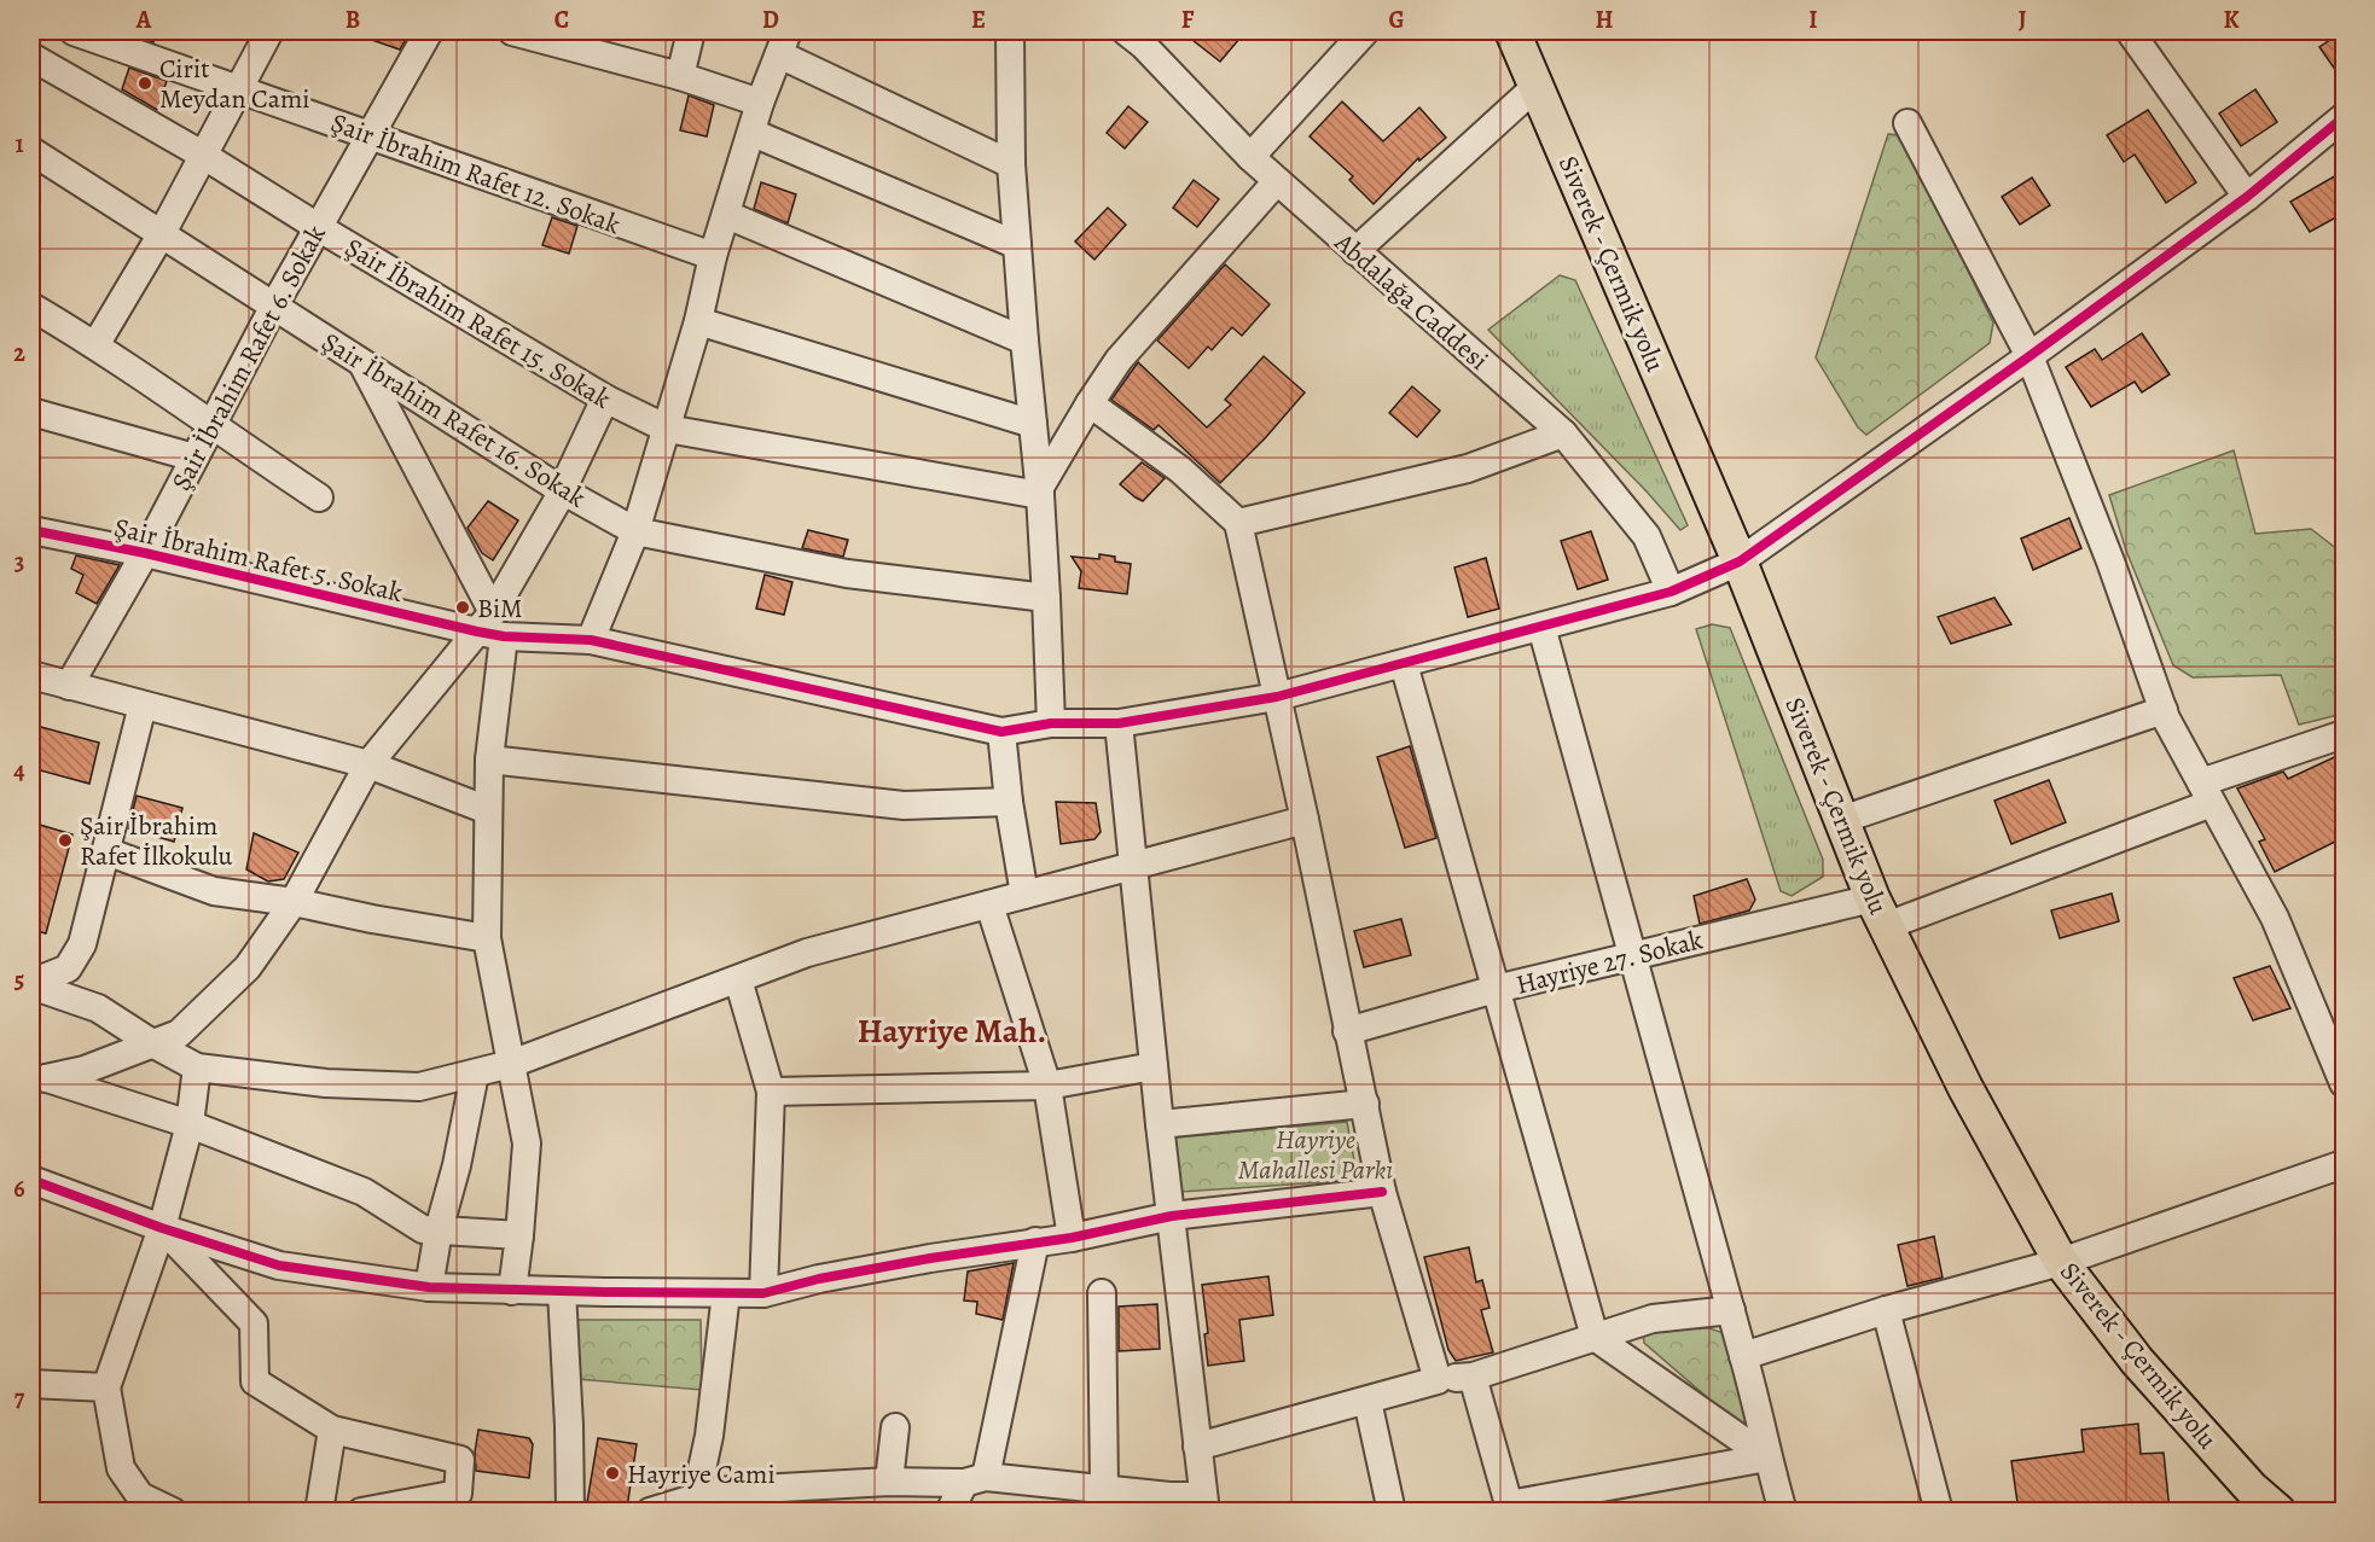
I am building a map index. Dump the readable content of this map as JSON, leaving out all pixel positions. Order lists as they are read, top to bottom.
{
  "streets": {
    "main road": ["Siverek - Çermik yolu"],
    "street": [
      "Şair İbrahim Rafet 12. Sokak",
      "Abdalağa Caddesi",
      "Şair İbrahim Rafet 15. Sokak",
      "Şair İbrahim Rafet 6. Sokak",
      "Şair İbrahim Rafet 16. Sokak",
      "Şair İbrahim Rafet 5. Sokak",
      "Hayriye 27. Sokak"
    ]
  },
  "crossings": [
    ["Şair İbrahim Rafet 12. Sokak", "Şair İbrahim Rafet 6. Sokak"],
    ["Siverek - Çermik yolu", "Hayriye 27. Sokak"],
    ["Şair İbrahim Rafet 15. Sokak", "Şair İbrahim Rafet 6. Sokak"],
    ["Şair İbrahim Rafet 6. Sokak", "Şair İbrahim Rafet 16. Sokak"],
    ["Şair İbrahim Rafet 6. Sokak", "Şair İbrahim Rafet 5. Sokak"]
  ],
  "districts": ["Hayriye Mah."],
  "parks": ["Hayriye Mahallesi Parkı"],
  "places": [
    "Cirit Meydan Cami",
    "BiM",
    "Şair İbrahim Rafet İlkokulu",
    "Hayriye Cami"
  ],
  "grid": {
    "columns": [
      "A",
      "B",
      "C",
      "D",
      "E",
      "F",
      "G",
      "H",
      "I",
      "J",
      "K"
    ],
    "rows": [
      "1",
      "2",
      "3",
      "4",
      "5",
      "6",
      "7"
    ]
  }
}
